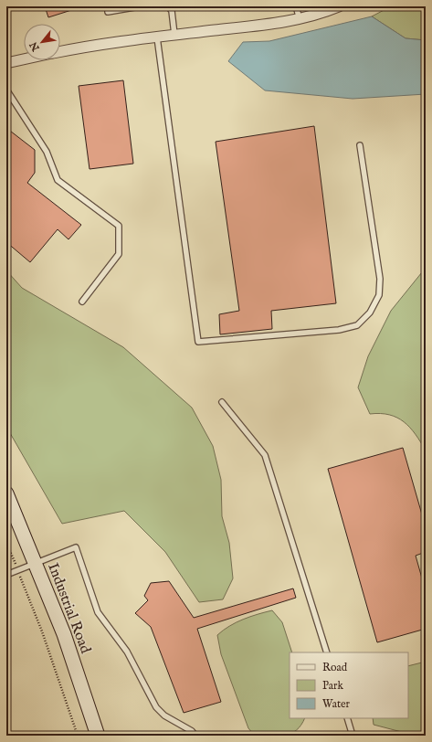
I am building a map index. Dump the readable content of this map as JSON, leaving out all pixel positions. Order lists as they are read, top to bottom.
{
  "streets": {
    "main road": ["Industrial Road"]
  },
  "legend": ["Road", "Park", "Water"],
  "north": "bottom left"
}
